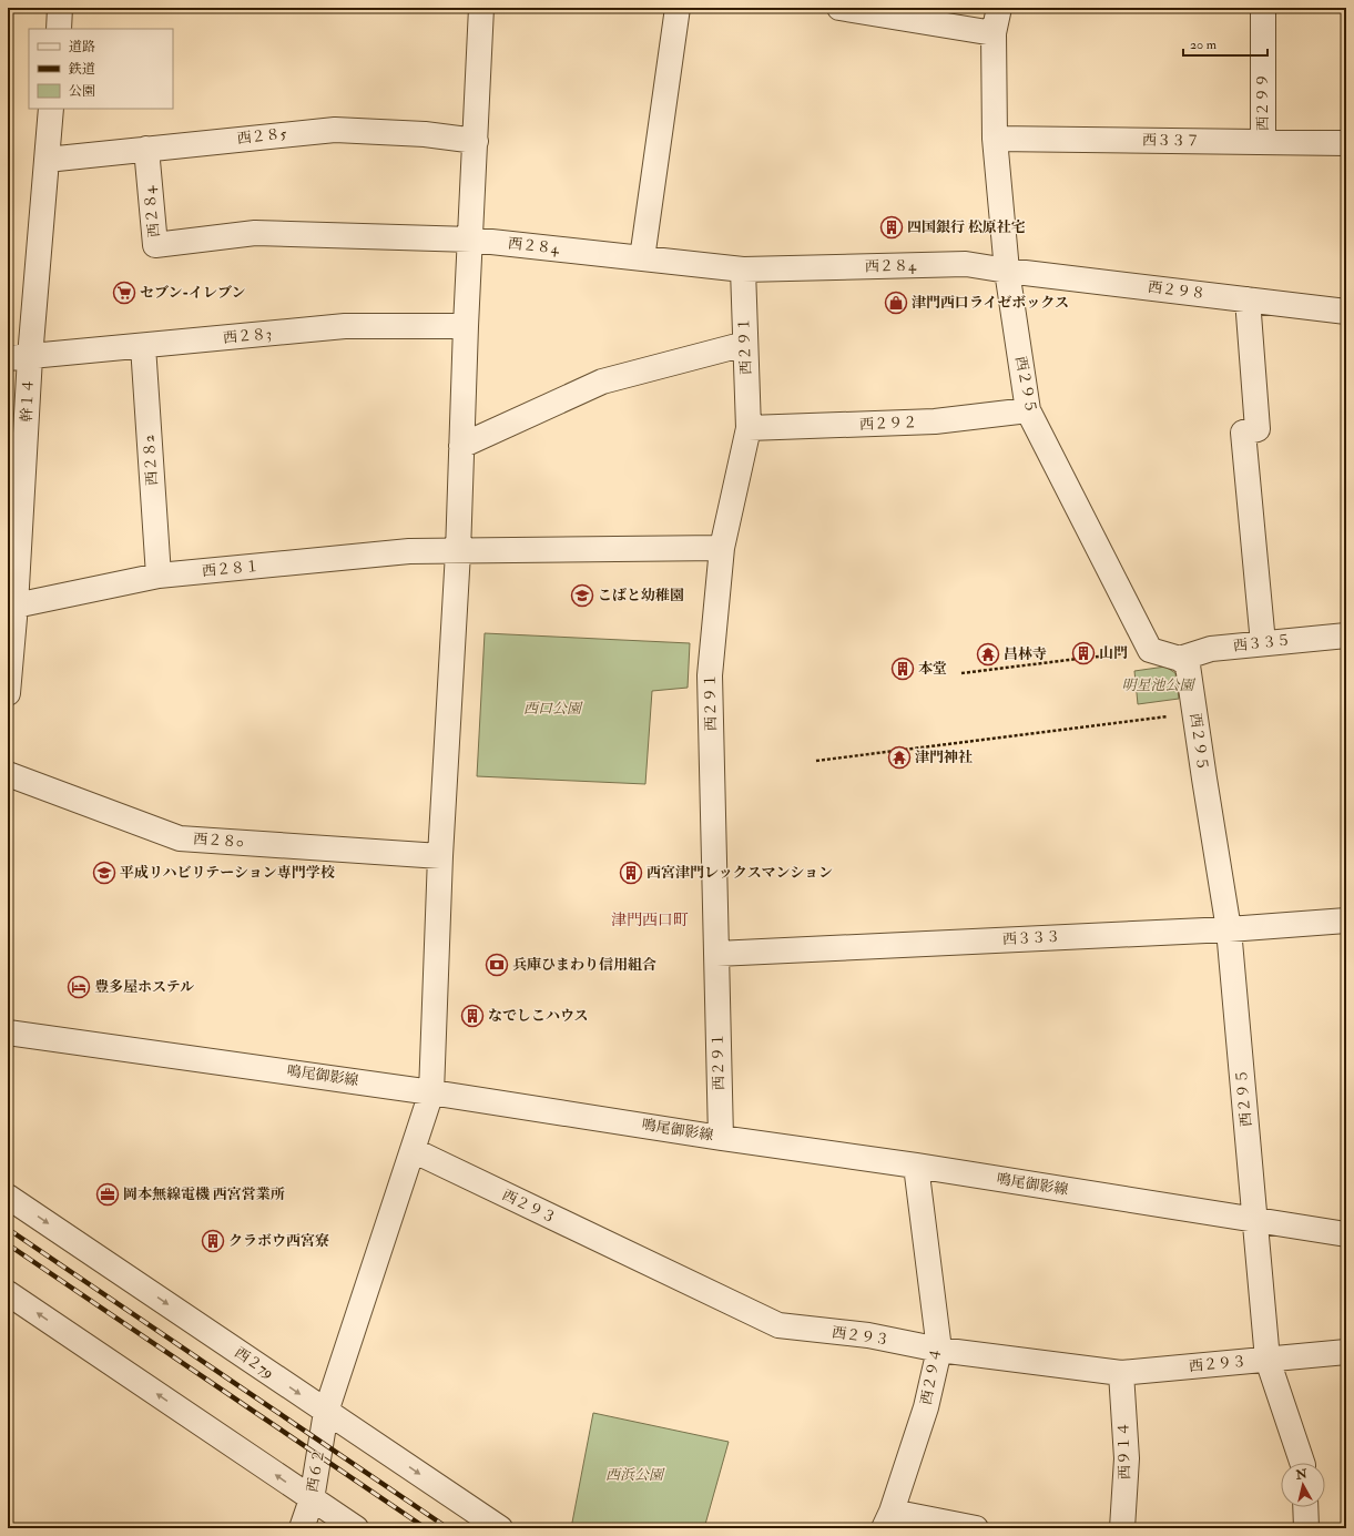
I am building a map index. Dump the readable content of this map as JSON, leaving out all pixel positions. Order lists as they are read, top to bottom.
{
  "streets": {
    "street": [
      "西２９９",
      "西２８5",
      "西３３７",
      "西２８4",
      "西２９８",
      "西２８3",
      "西２９１",
      "西２９５",
      "幹１４",
      "西２９２",
      "西２８2",
      "西２８１",
      "西３３５",
      "西２８0",
      "西３３３",
      "鳴尾御影線",
      "西２９３",
      "西２79",
      "西２９４",
      "西９１４",
      "西６２"
    ]
  },
  "crossings": [
    ["西２９９", "西３３７"],
    ["西２８5", "西２８4"],
    ["西２８5", "幹１４"],
    ["西２８5", "西６２"],
    ["西３３７", "西２９５"],
    ["西２８4", "西２９８"],
    ["西２８4", "西２９１"],
    ["西２８4", "西２９５"],
    ["西２８4", "西６２"],
    ["西２９８", "西２９５"],
    ["西２８3", "幹１４"],
    ["西２８3", "西２８2"],
    ["西２８3", "西６２"],
    ["西２９１", "西２９２"],
    ["西２９１", "西２８１"],
    ["西２９１", "西３３３"],
    ["西２９１", "鳴尾御影線"],
    ["西２９５", "西２９２"],
    ["西２９５", "西３３５"],
    ["西２９５", "西３３３"],
    ["西２９５", "鳴尾御影線"],
    ["西２９５", "西２９３"],
    ["幹１４", "西２８１"],
    ["西２８2", "西２８１"],
    ["西２８１", "西６２"],
    ["西２８0", "西６２"],
    ["鳴尾御影線", "西２９４"],
    ["鳴尾御影線", "西６２"],
    ["西２９３", "西２９４"],
    ["西２９３", "西９１４"],
    ["西２９３", "西６２"],
    ["西２79", "西６２"]
  ],
  "districts": ["津門西口町"],
  "parks": ["明星池公園", "西口公園", "西浜公園"],
  "places": {
    "building": [
      "四国銀行 松原社宅",
      "山門",
      "本堂",
      "西宮津門レックスマンション",
      "なでしこハウス",
      "クラボウ西宮寮"
    ],
    "supermarket": ["セブン-イレブン"],
    "shop": ["津門西口ライゼボックス"],
    "school or university": ["こばと幼稚園", "平成リハビリテーション専門学校"],
    "temple": ["昌林寺", "津門神社"],
    "bank": ["兵庫ひまわり信用組合"],
    "hotel": ["豊多屋ホステル"],
    "office": ["岡本無線電機 西宮営業所"]
  },
  "legend": ["道路", "鉄道", "公園"],
  "scale_bar": "20 m",
  "north": "top"
}
